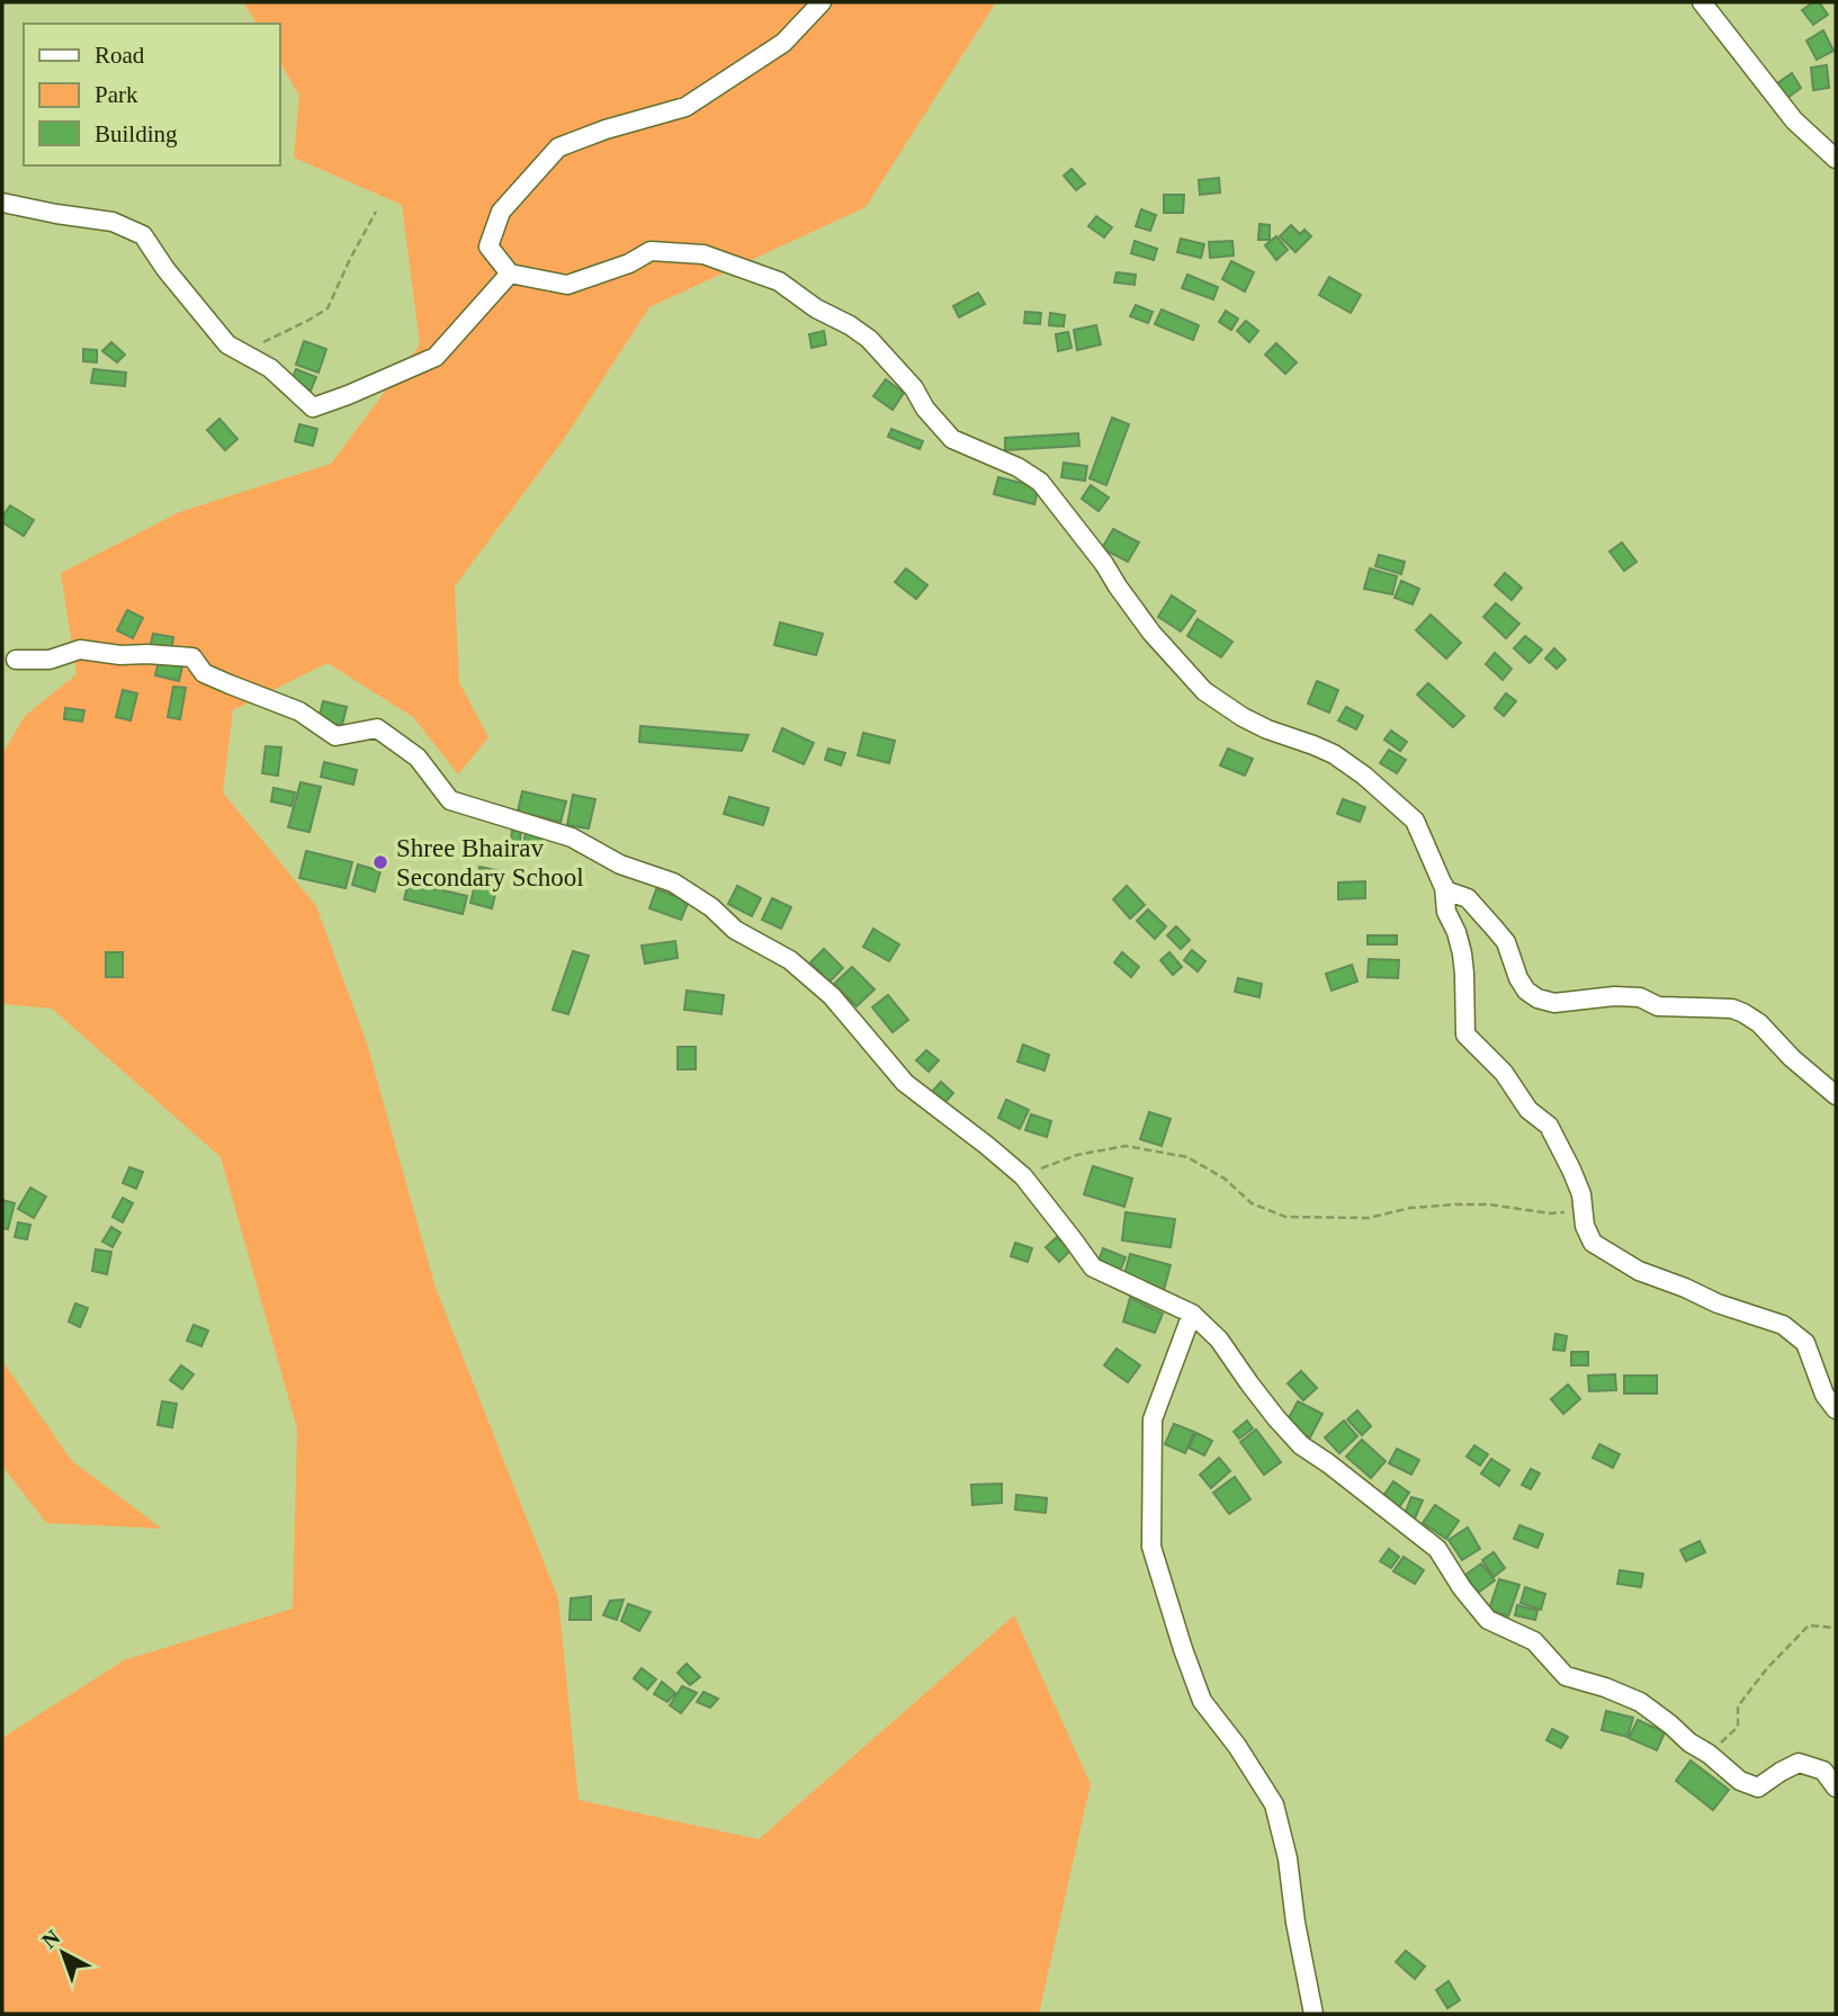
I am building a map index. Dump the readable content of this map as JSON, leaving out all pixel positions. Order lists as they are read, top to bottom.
{
  "places": ["Shree Bhairav Secondary School"],
  "legend": ["Road", "Park", "Building"],
  "north": "top left"
}
